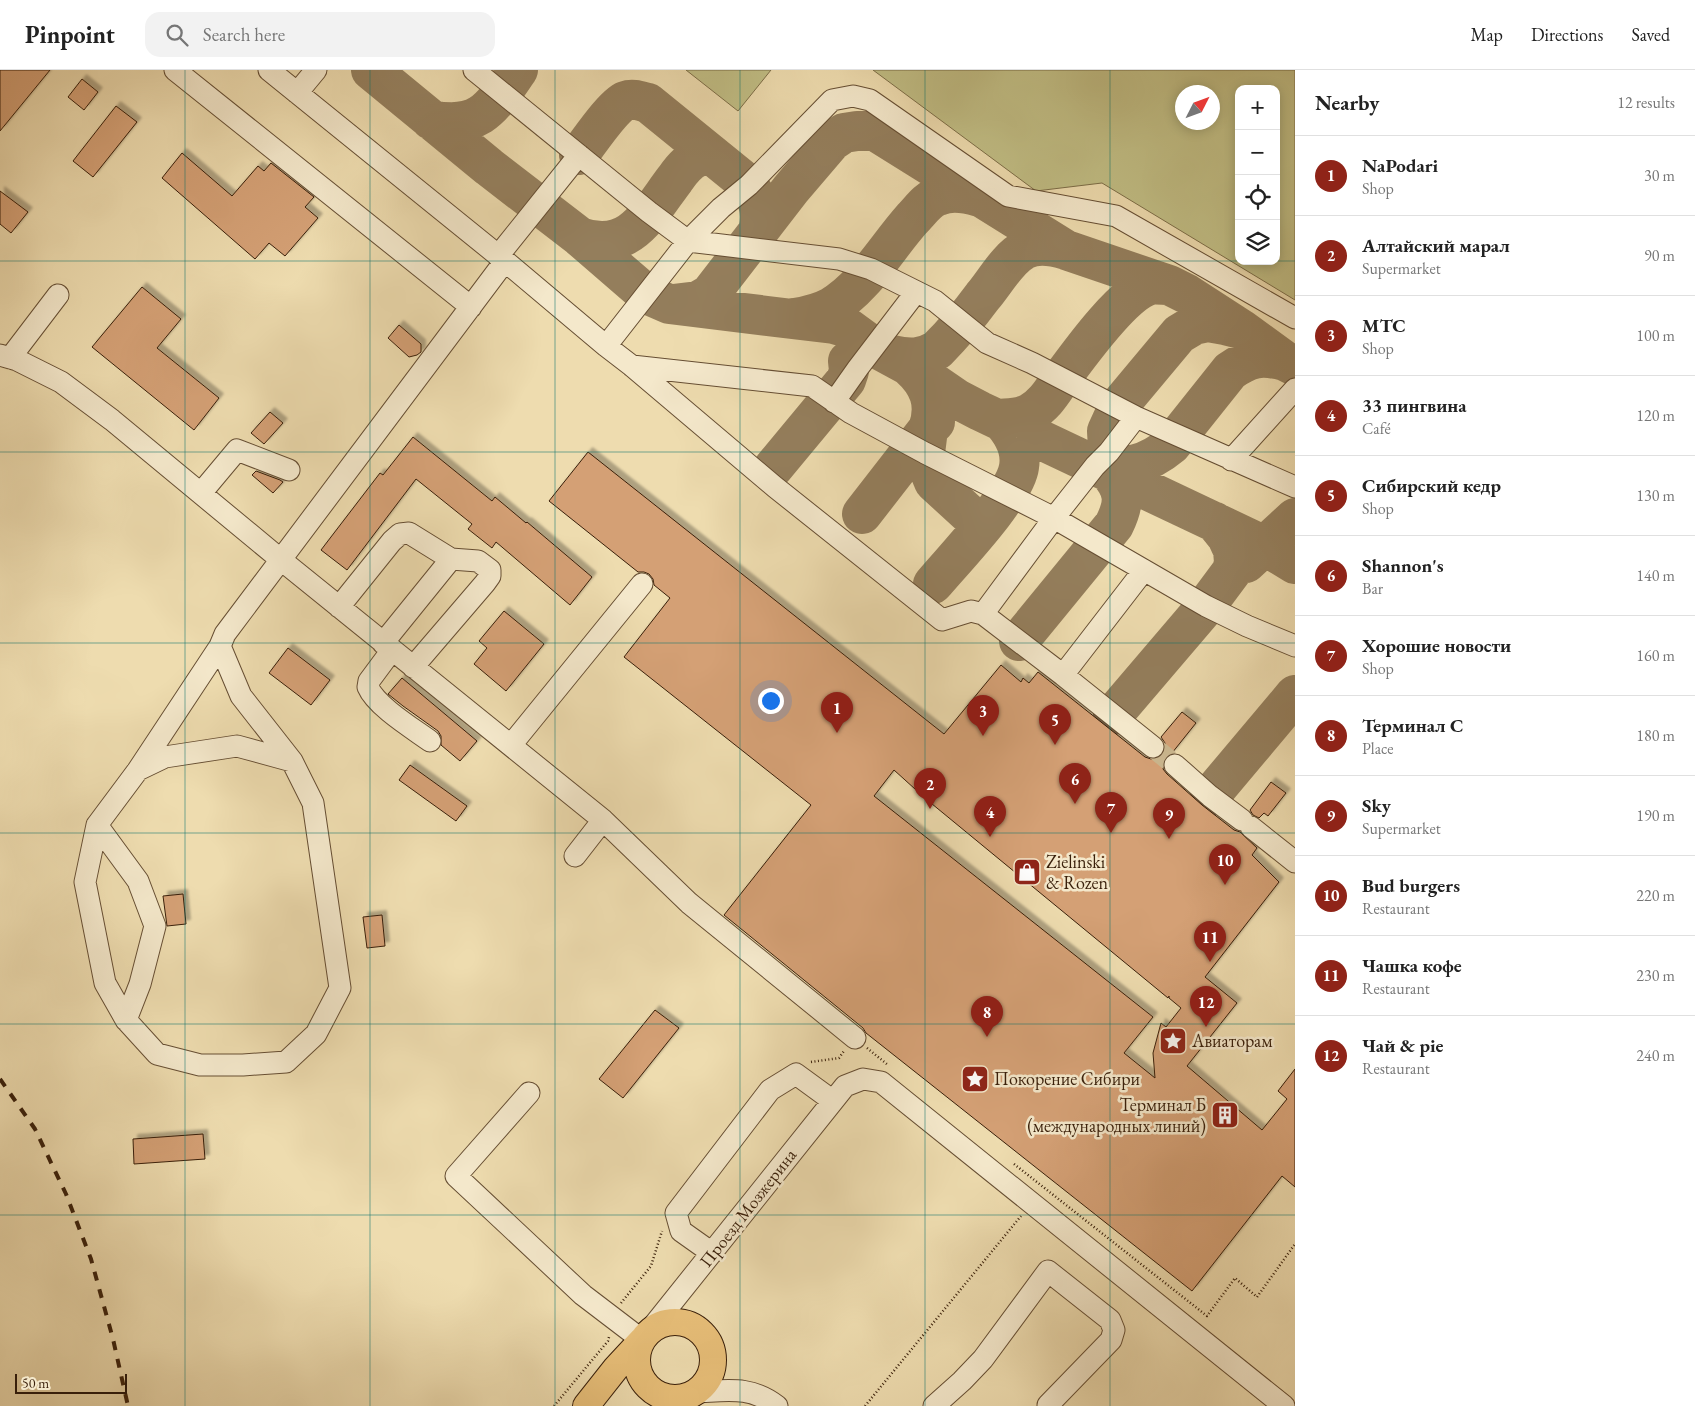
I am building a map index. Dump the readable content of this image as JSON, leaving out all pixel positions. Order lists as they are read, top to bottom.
{
  "streets": {
    "main road": ["Проезд Мозжерина"]
  },
  "places": {
    "shop": ["Zielinski & Rozen"],
    "place": ["Авиаторам", "Покорение Сибири"],
    "building": ["Терминал Б (международных линий)"]
  },
  "scale_bar": "50 m",
  "north": "top right",
  "page": {
    "header": "Pinpoint",
    "search": "Search here",
    "nav": ["Map", "Directions", "Saved"],
    "heading": ["Nearby", "12 results"],
    "map_buttons": ["+", "−"],
    "list": [
      {
        "mark": "1",
        "name": "NaPodari",
        "note": "Shop",
        "value": "30 m"
      },
      {
        "mark": "2",
        "name": "Алтайский марал",
        "note": "Supermarket",
        "value": "90 m"
      },
      {
        "mark": "3",
        "name": "МТС",
        "note": "Shop",
        "value": "100 m"
      },
      {
        "mark": "4",
        "name": "33 пингвина",
        "note": "Café",
        "value": "120 m"
      },
      {
        "mark": "5",
        "name": "Сибирский кедр",
        "note": "Shop",
        "value": "130 m"
      },
      {
        "mark": "6",
        "name": "Shannon's",
        "note": "Bar",
        "value": "140 m"
      },
      {
        "mark": "7",
        "name": "Хорошие новости",
        "note": "Shop",
        "value": "160 m"
      },
      {
        "mark": "8",
        "name": "Терминал С",
        "note": "Place",
        "value": "180 m"
      },
      {
        "mark": "9",
        "name": "Sky",
        "note": "Supermarket",
        "value": "190 m"
      },
      {
        "mark": "10",
        "name": "Bud burgers",
        "note": "Restaurant",
        "value": "220 m"
      },
      {
        "mark": "11",
        "name": "Чашка кофе",
        "note": "Restaurant",
        "value": "230 m"
      },
      {
        "mark": "12",
        "name": "Чай & pie",
        "note": "Restaurant",
        "value": "240 m"
      }
    ],
    "pins": [
      "1",
      "3",
      "5",
      "6",
      "2",
      "7",
      "4",
      "9",
      "10",
      "11",
      "12",
      "8"
    ],
    "scale": "50 m"
  }
}
